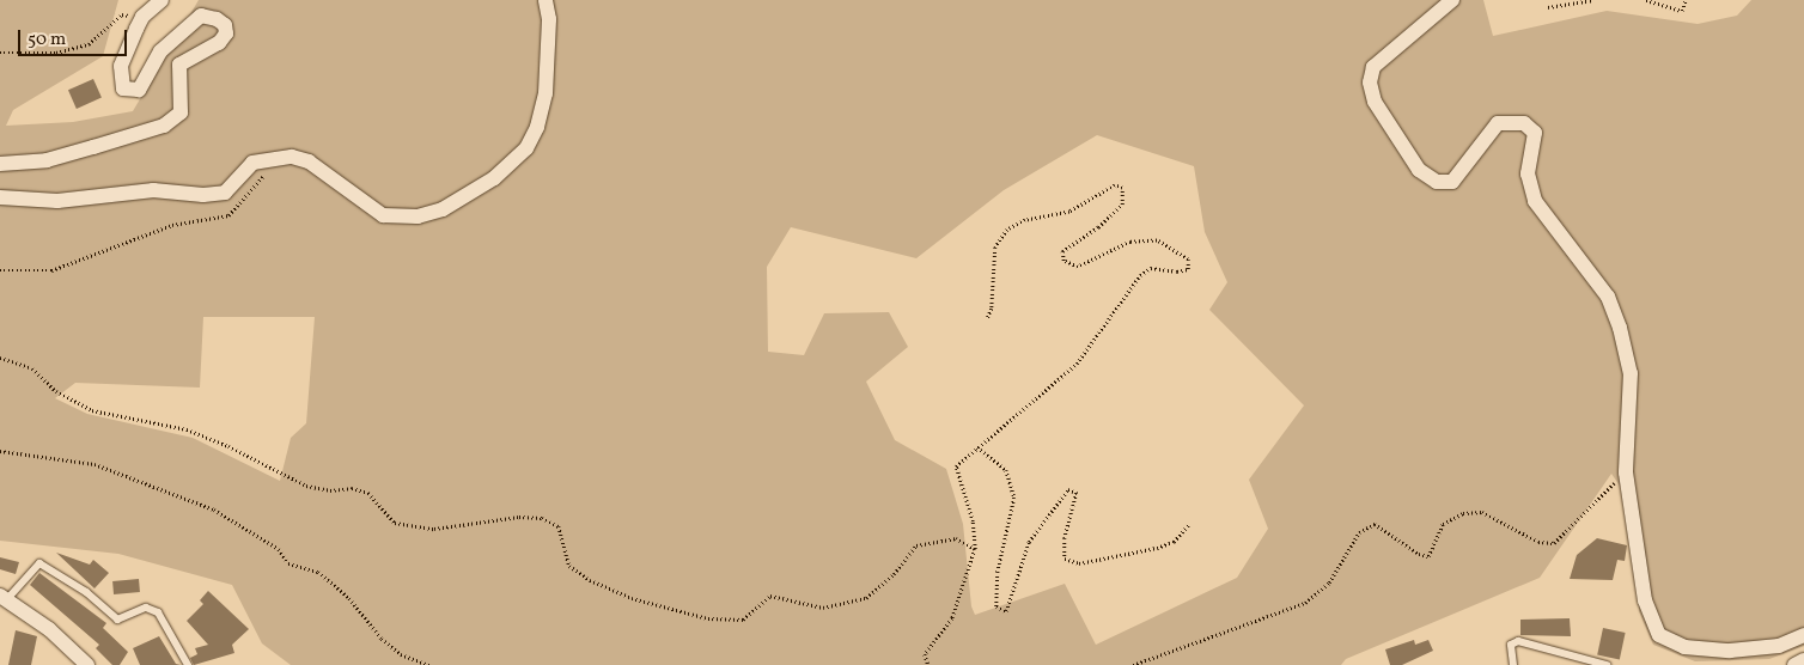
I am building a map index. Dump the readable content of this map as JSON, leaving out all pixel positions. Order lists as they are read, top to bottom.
{
  "scale_bar": "50 m"
}
